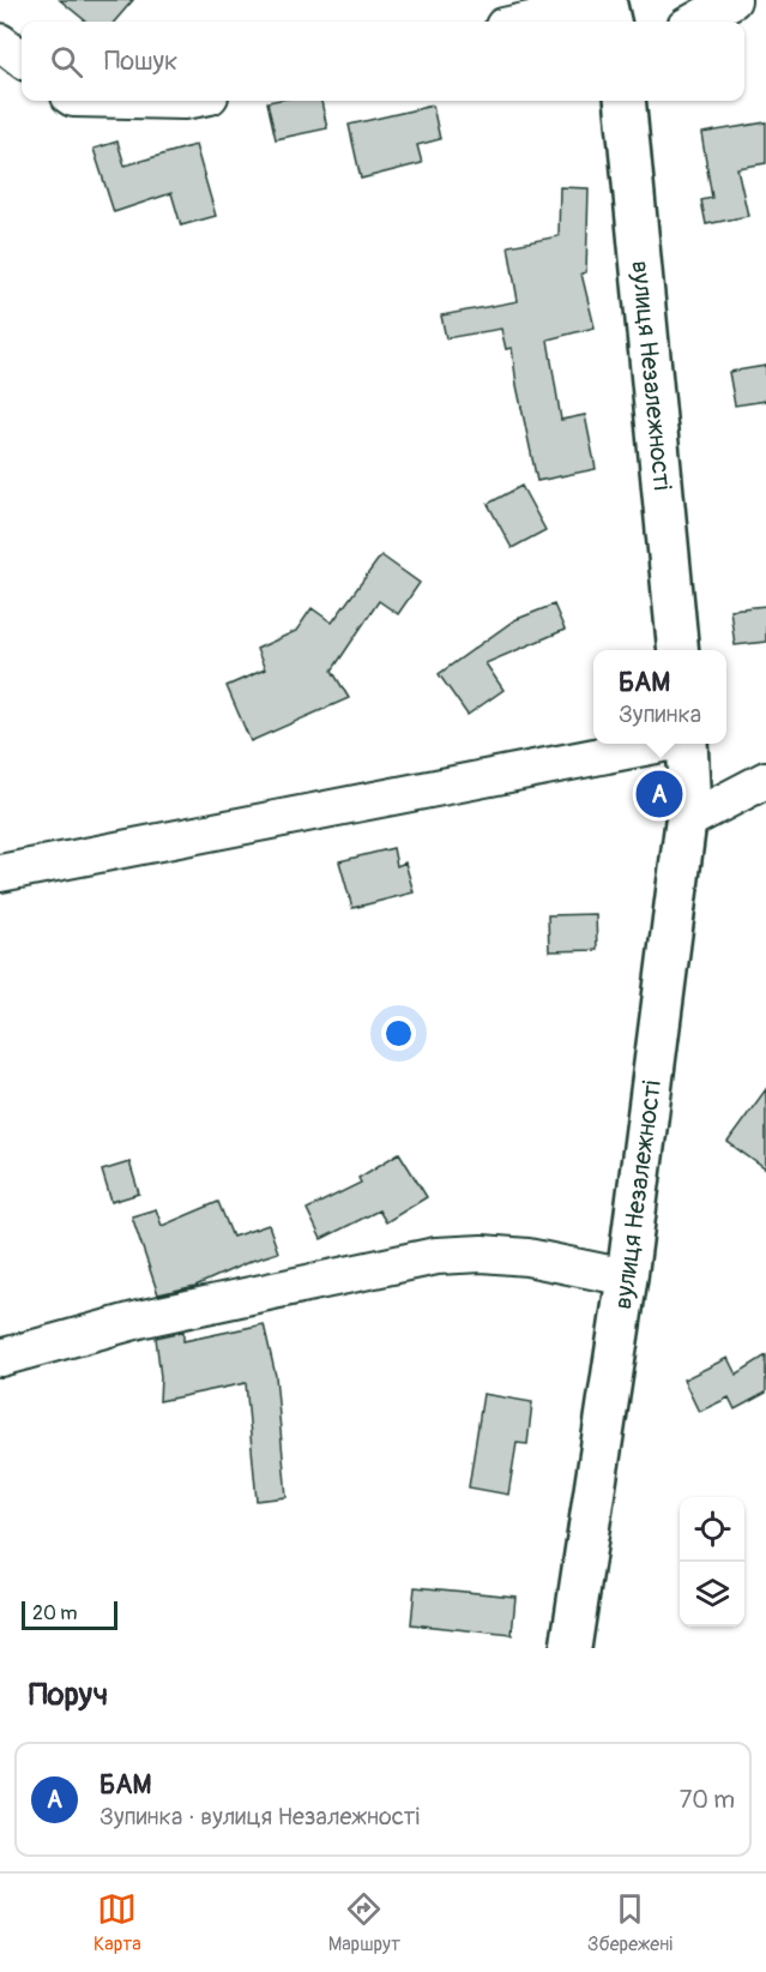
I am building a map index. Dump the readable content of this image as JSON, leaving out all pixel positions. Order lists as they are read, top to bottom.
{
  "streets": {
    "street": ["вулиця Незалежності"]
  },
  "scale_bar": "20 m",
  "page": {
    "search": "Пошук",
    "popup": ["БАМ", "Зупинка"],
    "pins": "A",
    "scale": "20 m",
    "heading": "Поруч",
    "list": [
      {
        "mark": "A",
        "name": "БАМ",
        "note": "Зупинка · вулиця Незалежності",
        "value": "70 m"
      }
    ],
    "nav": ["Карта", "Маршрут", "Збережені"]
  }
}
